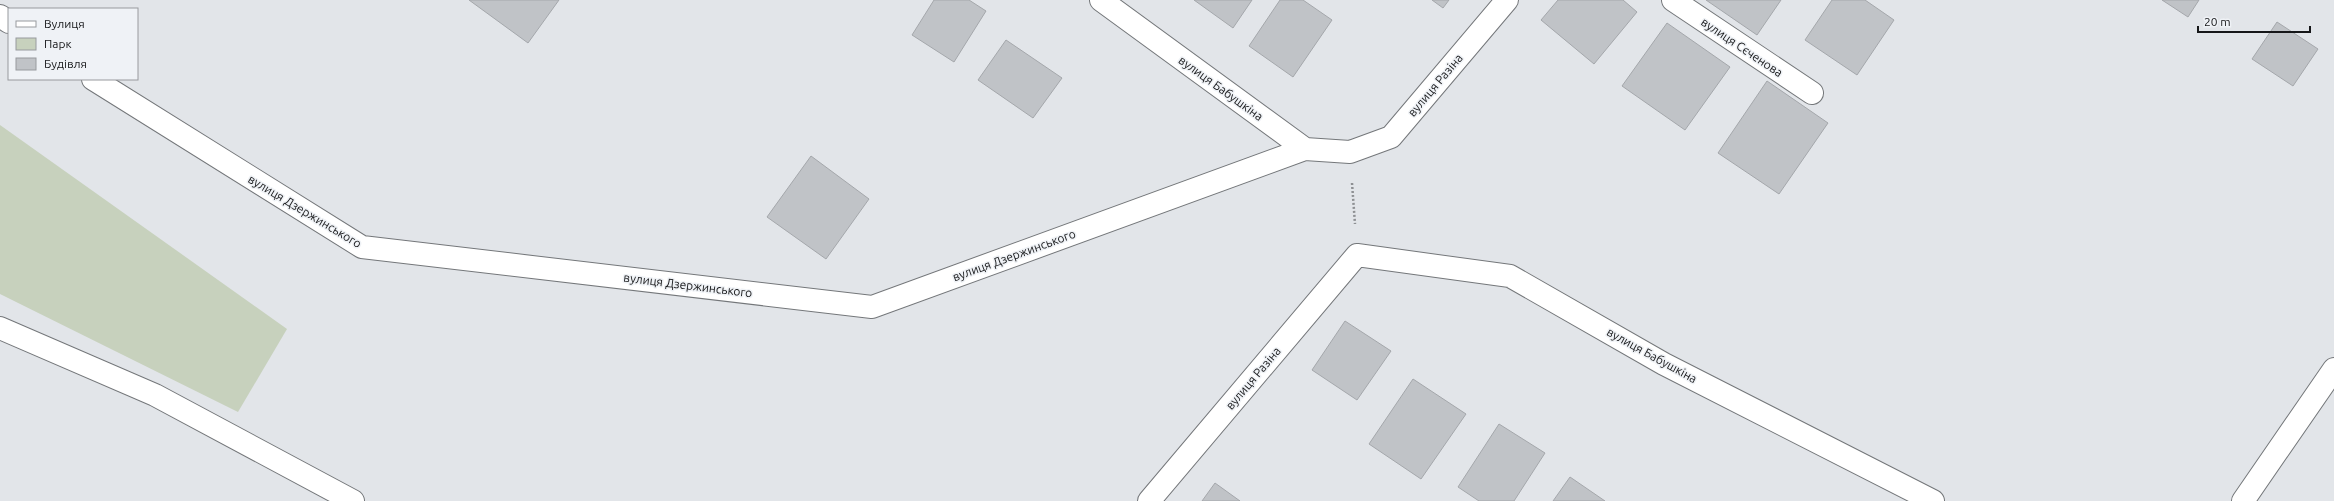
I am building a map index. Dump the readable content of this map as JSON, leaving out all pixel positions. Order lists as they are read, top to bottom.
{
  "streets": {
    "street": [
      "вулиця Сєченова",
      "вулиця Разіна",
      "вулиця Бабушкіна",
      "вулиця Дзержинського"
    ]
  },
  "crossings": [
    ["вулиця Разіна", "вулиця Бабушкіна"],
    ["вулиця Бабушкіна", "вулиця Дзержинського"]
  ],
  "legend": ["Вулиця", "Парк", "Будівля"],
  "scale_bar": "20 m"
}
